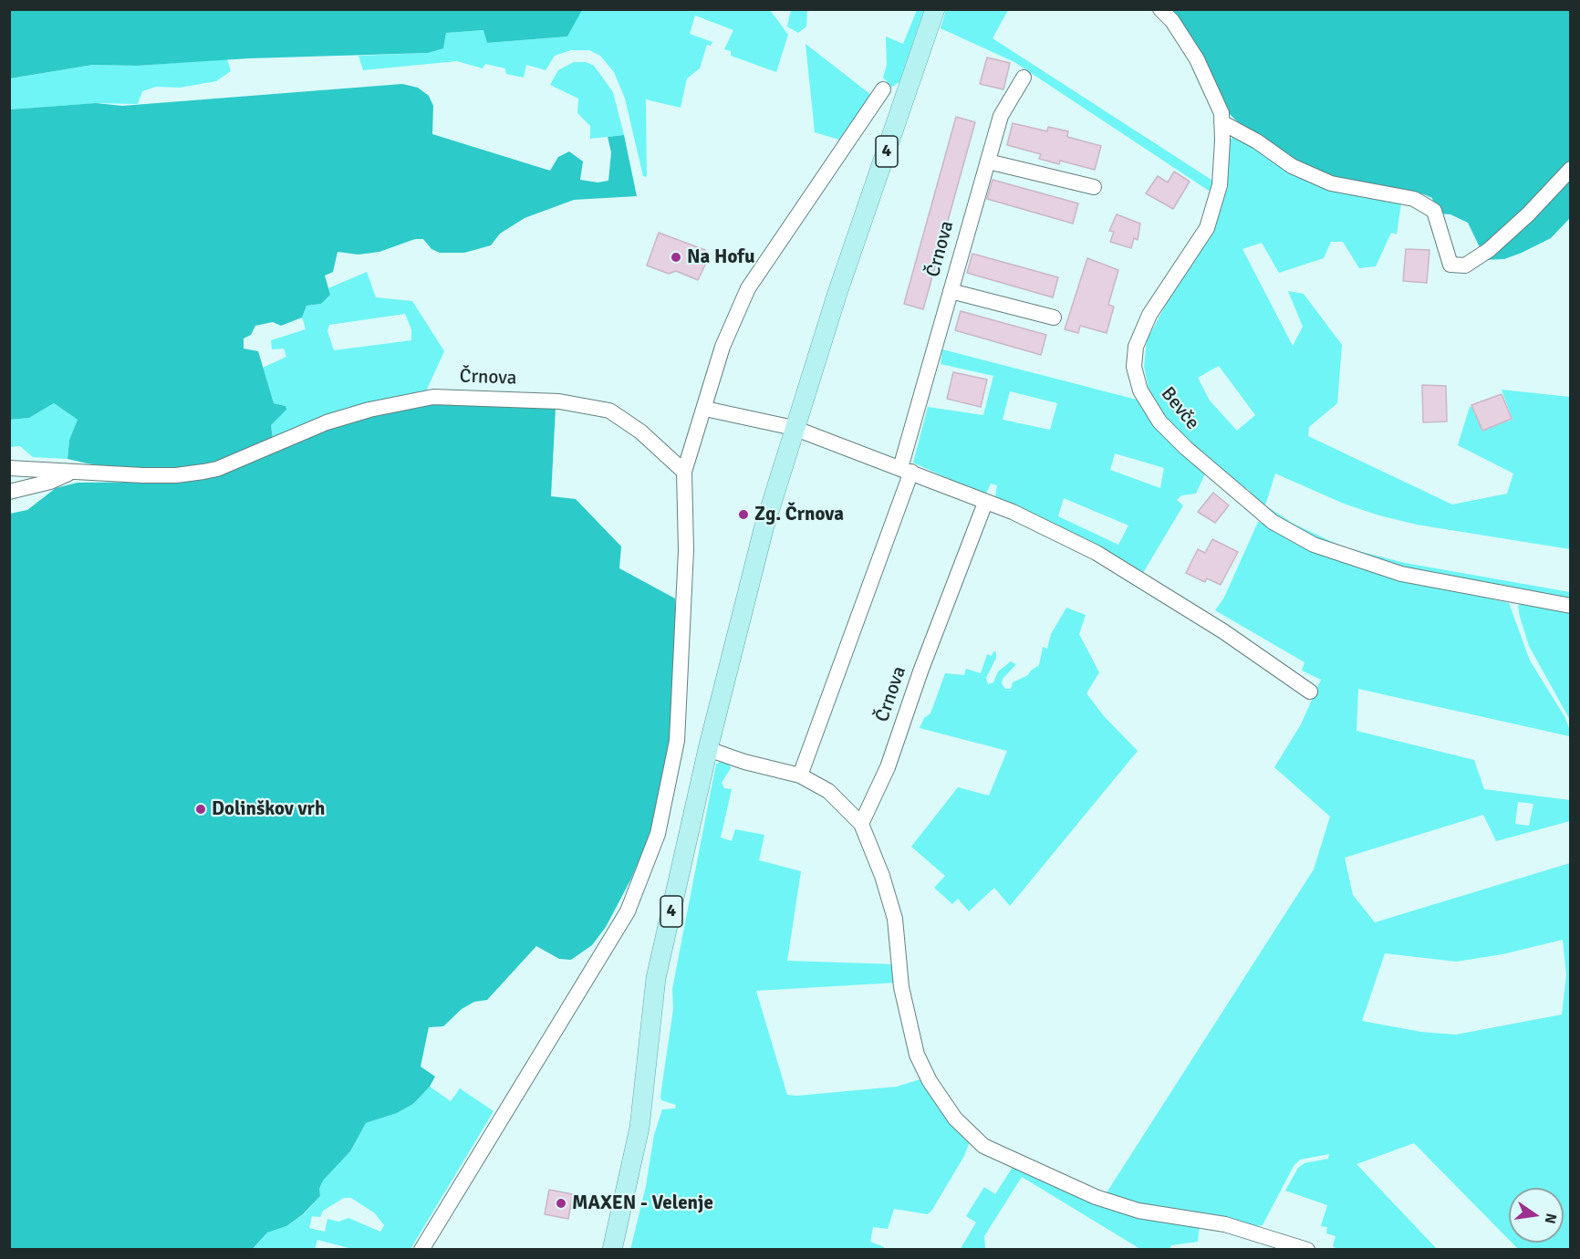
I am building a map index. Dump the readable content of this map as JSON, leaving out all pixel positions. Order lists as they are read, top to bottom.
{
  "streets": {
    "main road": ["4"],
    "street": ["Črnova", "Bevče"]
  },
  "places": [
    "Na Hofu",
    "Zg. Črnova",
    "Dolinškov vrh",
    "MAXEN - Velenje"
  ],
  "north": "right"
}
